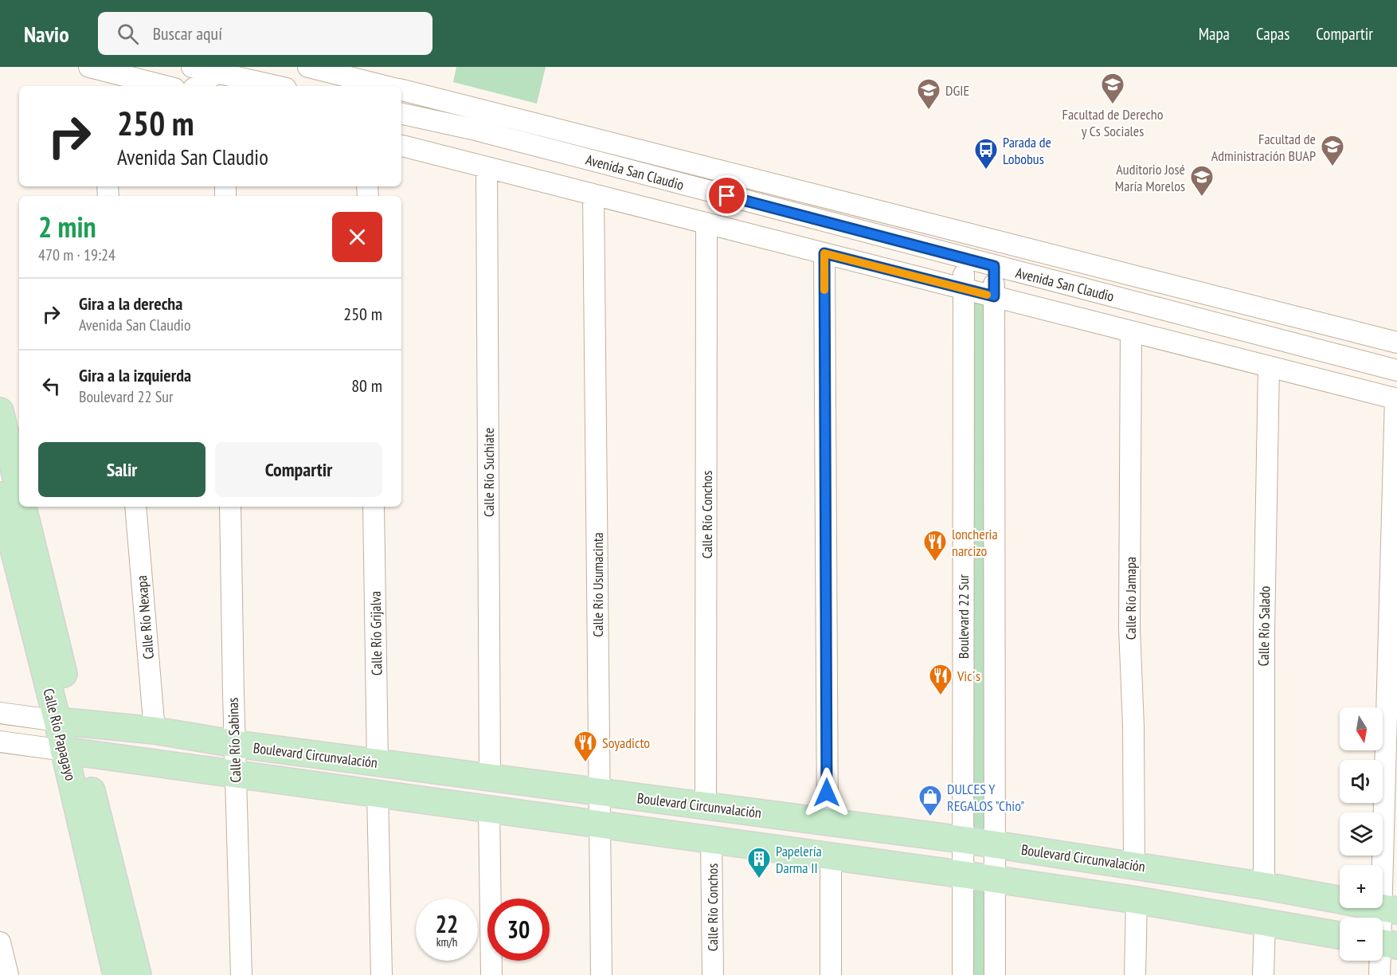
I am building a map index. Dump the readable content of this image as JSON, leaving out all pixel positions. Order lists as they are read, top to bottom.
{
  "streets": {
    "main road": ["Calle Río Papagayo", "Boulevard Circunvalación"],
    "street": [
      "Avenida San Claudio",
      "Calle Río Suchiate",
      "Calle Río Conchos",
      "Calle Río Usumacinta",
      "Calle Río Jamapa",
      "Boulevard 22 Sur",
      "Calle Río Nexapa",
      "Calle Río Salado",
      "Calle Río Grijalva",
      "Calle Río Sabinas"
    ]
  },
  "crossings": [
    ["Avenida San Claudio", "Calle Río Suchiate"],
    ["Avenida San Claudio", "Calle Río Conchos"],
    ["Avenida San Claudio", "Calle Río Usumacinta"],
    ["Avenida San Claudio", "Calle Río Jamapa"],
    ["Avenida San Claudio", "Boulevard 22 Sur"],
    ["Avenida San Claudio", "Calle Río Salado"],
    ["Calle Río Suchiate", "Boulevard Circunvalación"],
    ["Calle Río Conchos", "Boulevard Circunvalación"],
    ["Calle Río Usumacinta", "Boulevard Circunvalación"],
    ["Calle Río Jamapa", "Boulevard Circunvalación"],
    ["Boulevard 22 Sur", "Boulevard Circunvalación"],
    ["Calle Río Nexapa", "Boulevard Circunvalación"],
    ["Calle Río Salado", "Boulevard Circunvalación"],
    ["Calle Río Grijalva", "Boulevard Circunvalación"],
    ["Calle Río Papagayo", "Boulevard Circunvalación"],
    ["Calle Río Sabinas", "Boulevard Circunvalación"]
  ],
  "places": {
    "school or university": [
      "Facultad de Derecho y Cs Sociales",
      "DGIE",
      "Facultad de Administración BUAP",
      "Auditorio José María Morelos"
    ],
    "bus stop": ["Parada de Lobobus"],
    "restaurant": ["loncheria narcizo", "Vic´s", "Soyadicto"],
    "shop": ["DULCES Y REGALOS \"Chio\""],
    "building": ["Papelería Darma II"]
  },
  "north": "bottom",
  "page": {
    "header": "Navio",
    "search": "Buscar aquí",
    "nav": ["Mapa", "Capas", "Compartir"],
    "turn": ["250 m", "Avenida San Claudio"],
    "heading": ["2 min", "470 m · 19:24"],
    "list": [
      {
        "name": "Gira a la derecha",
        "note": "Avenida San Claudio",
        "value": "250 m"
      },
      {
        "name": "Gira a la izquierda",
        "note": "Boulevard 22 Sur",
        "value": "80 m"
      }
    ],
    "buttons": ["Salir", "Compartir"],
    "map_buttons": ["+", "−"],
    "speed": "22 km/h",
    "limit": "30"
  }
}
